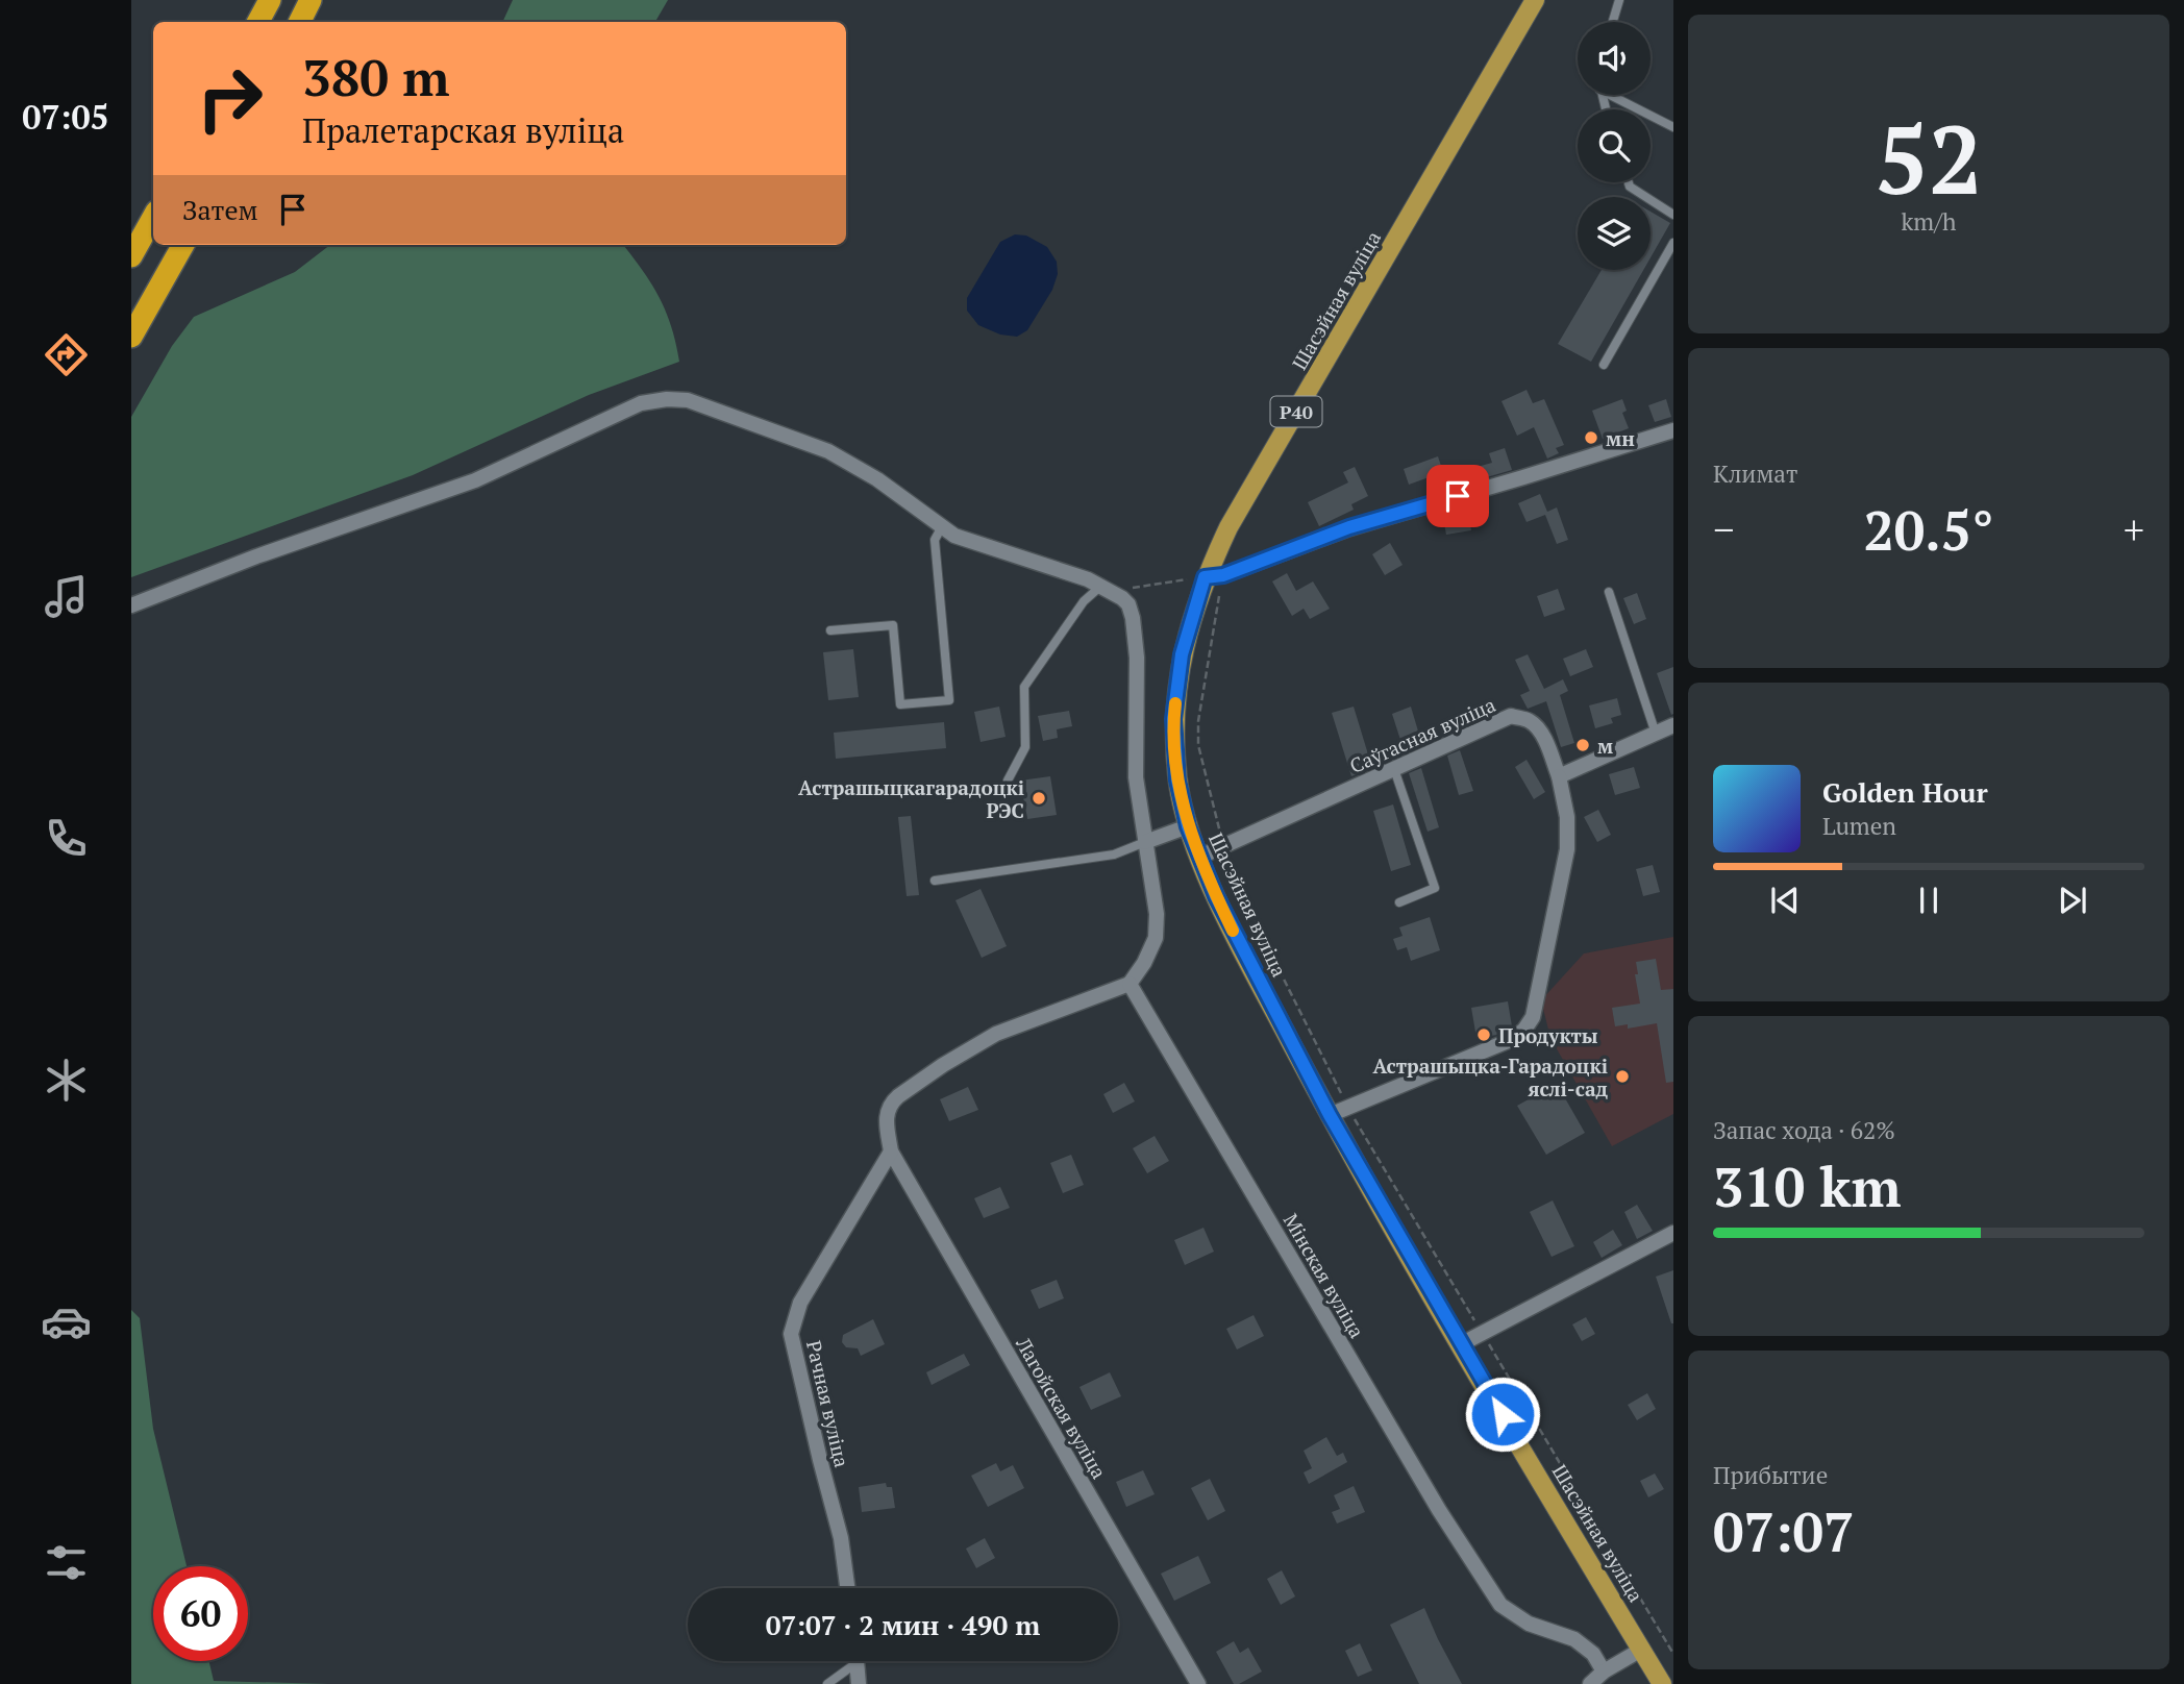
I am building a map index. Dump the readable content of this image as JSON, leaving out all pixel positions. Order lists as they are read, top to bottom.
{
  "streets": {
    "main road": ["Шасэйная вуліца", "Р40"],
    "street": [
      "Саўгасная вуліца",
      "Мінская вуліца",
      "Рачная вуліца",
      "Лагойская вуліца"
    ]
  },
  "crossings": [
    ["Шасэйная вуліца", "Саўгасная вуліца"],
    ["Рачная вуліца", "Лагойская вуліца"]
  ],
  "places": [
    "мн",
    "м",
    "Астрашыцкагарадоцкі РЭС",
    "Продукты",
    "Астрашыцка-Гарадоцкі яслі-сад"
  ],
  "page": {
    "tabs": "07:05",
    "tile": [
      ["52", "km/h"],
      "Климат",
      ["Запас хода · 62%", "310 km"],
      ["Прибытие", "07:07"]
    ],
    "turn": ["380 m", "Пралетарская вуліца"],
    "then": "Затем",
    "heat": ["−", "20.5°", "+"],
    "song": ["Golden Hour", "Lumen"],
    "limit": "60",
    "trip": "07:07 · 2 мин · 490 m"
  }
}
